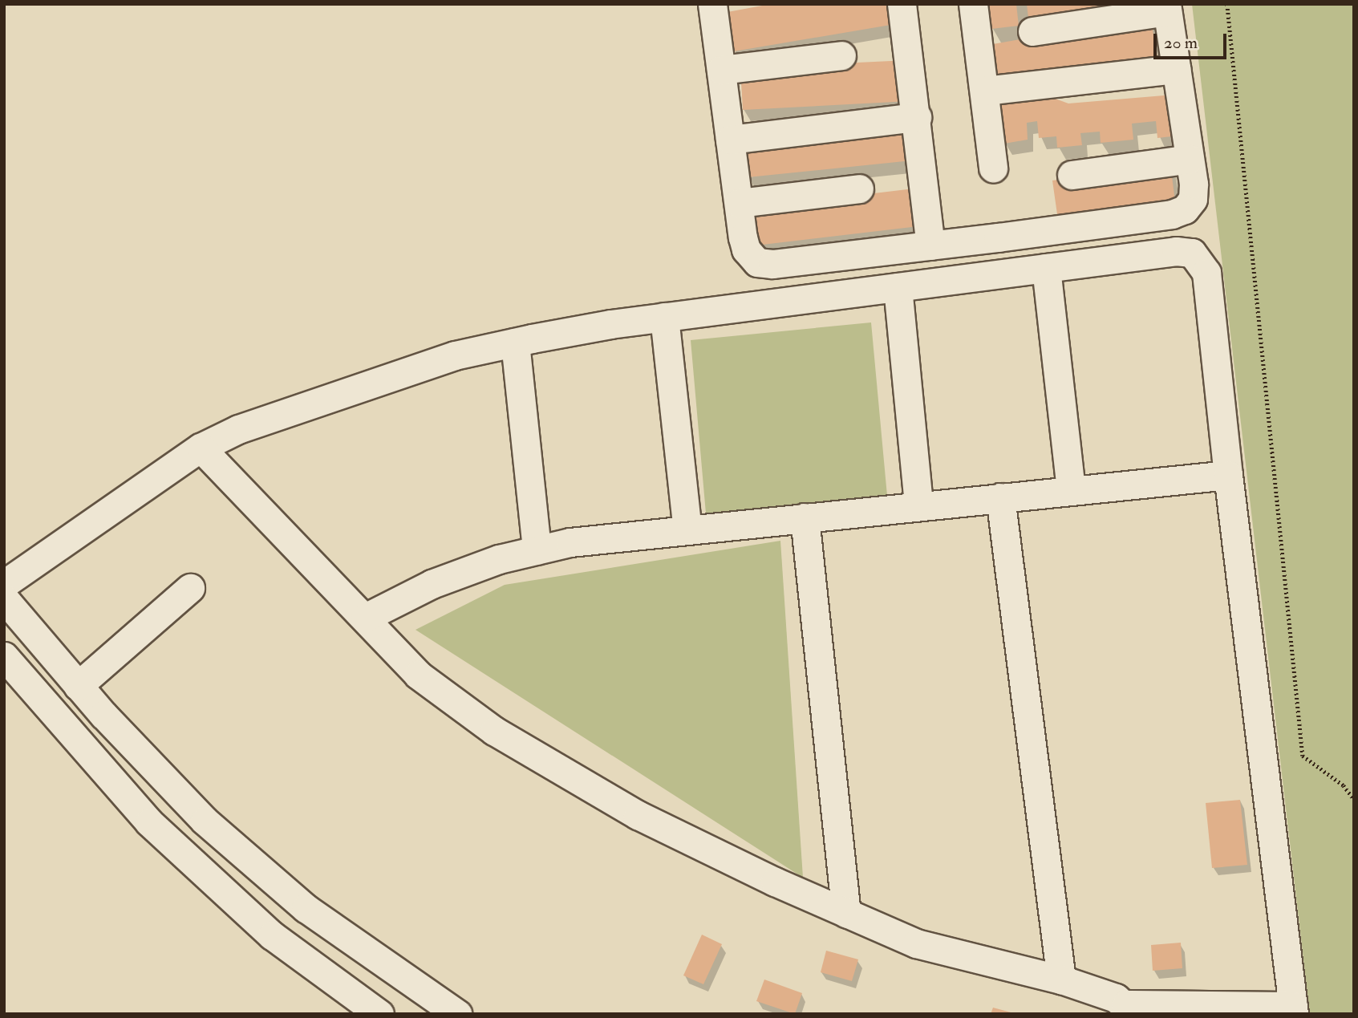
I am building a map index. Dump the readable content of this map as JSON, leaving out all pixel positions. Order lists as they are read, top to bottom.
{
  "scale_bar": "20 m"
}
